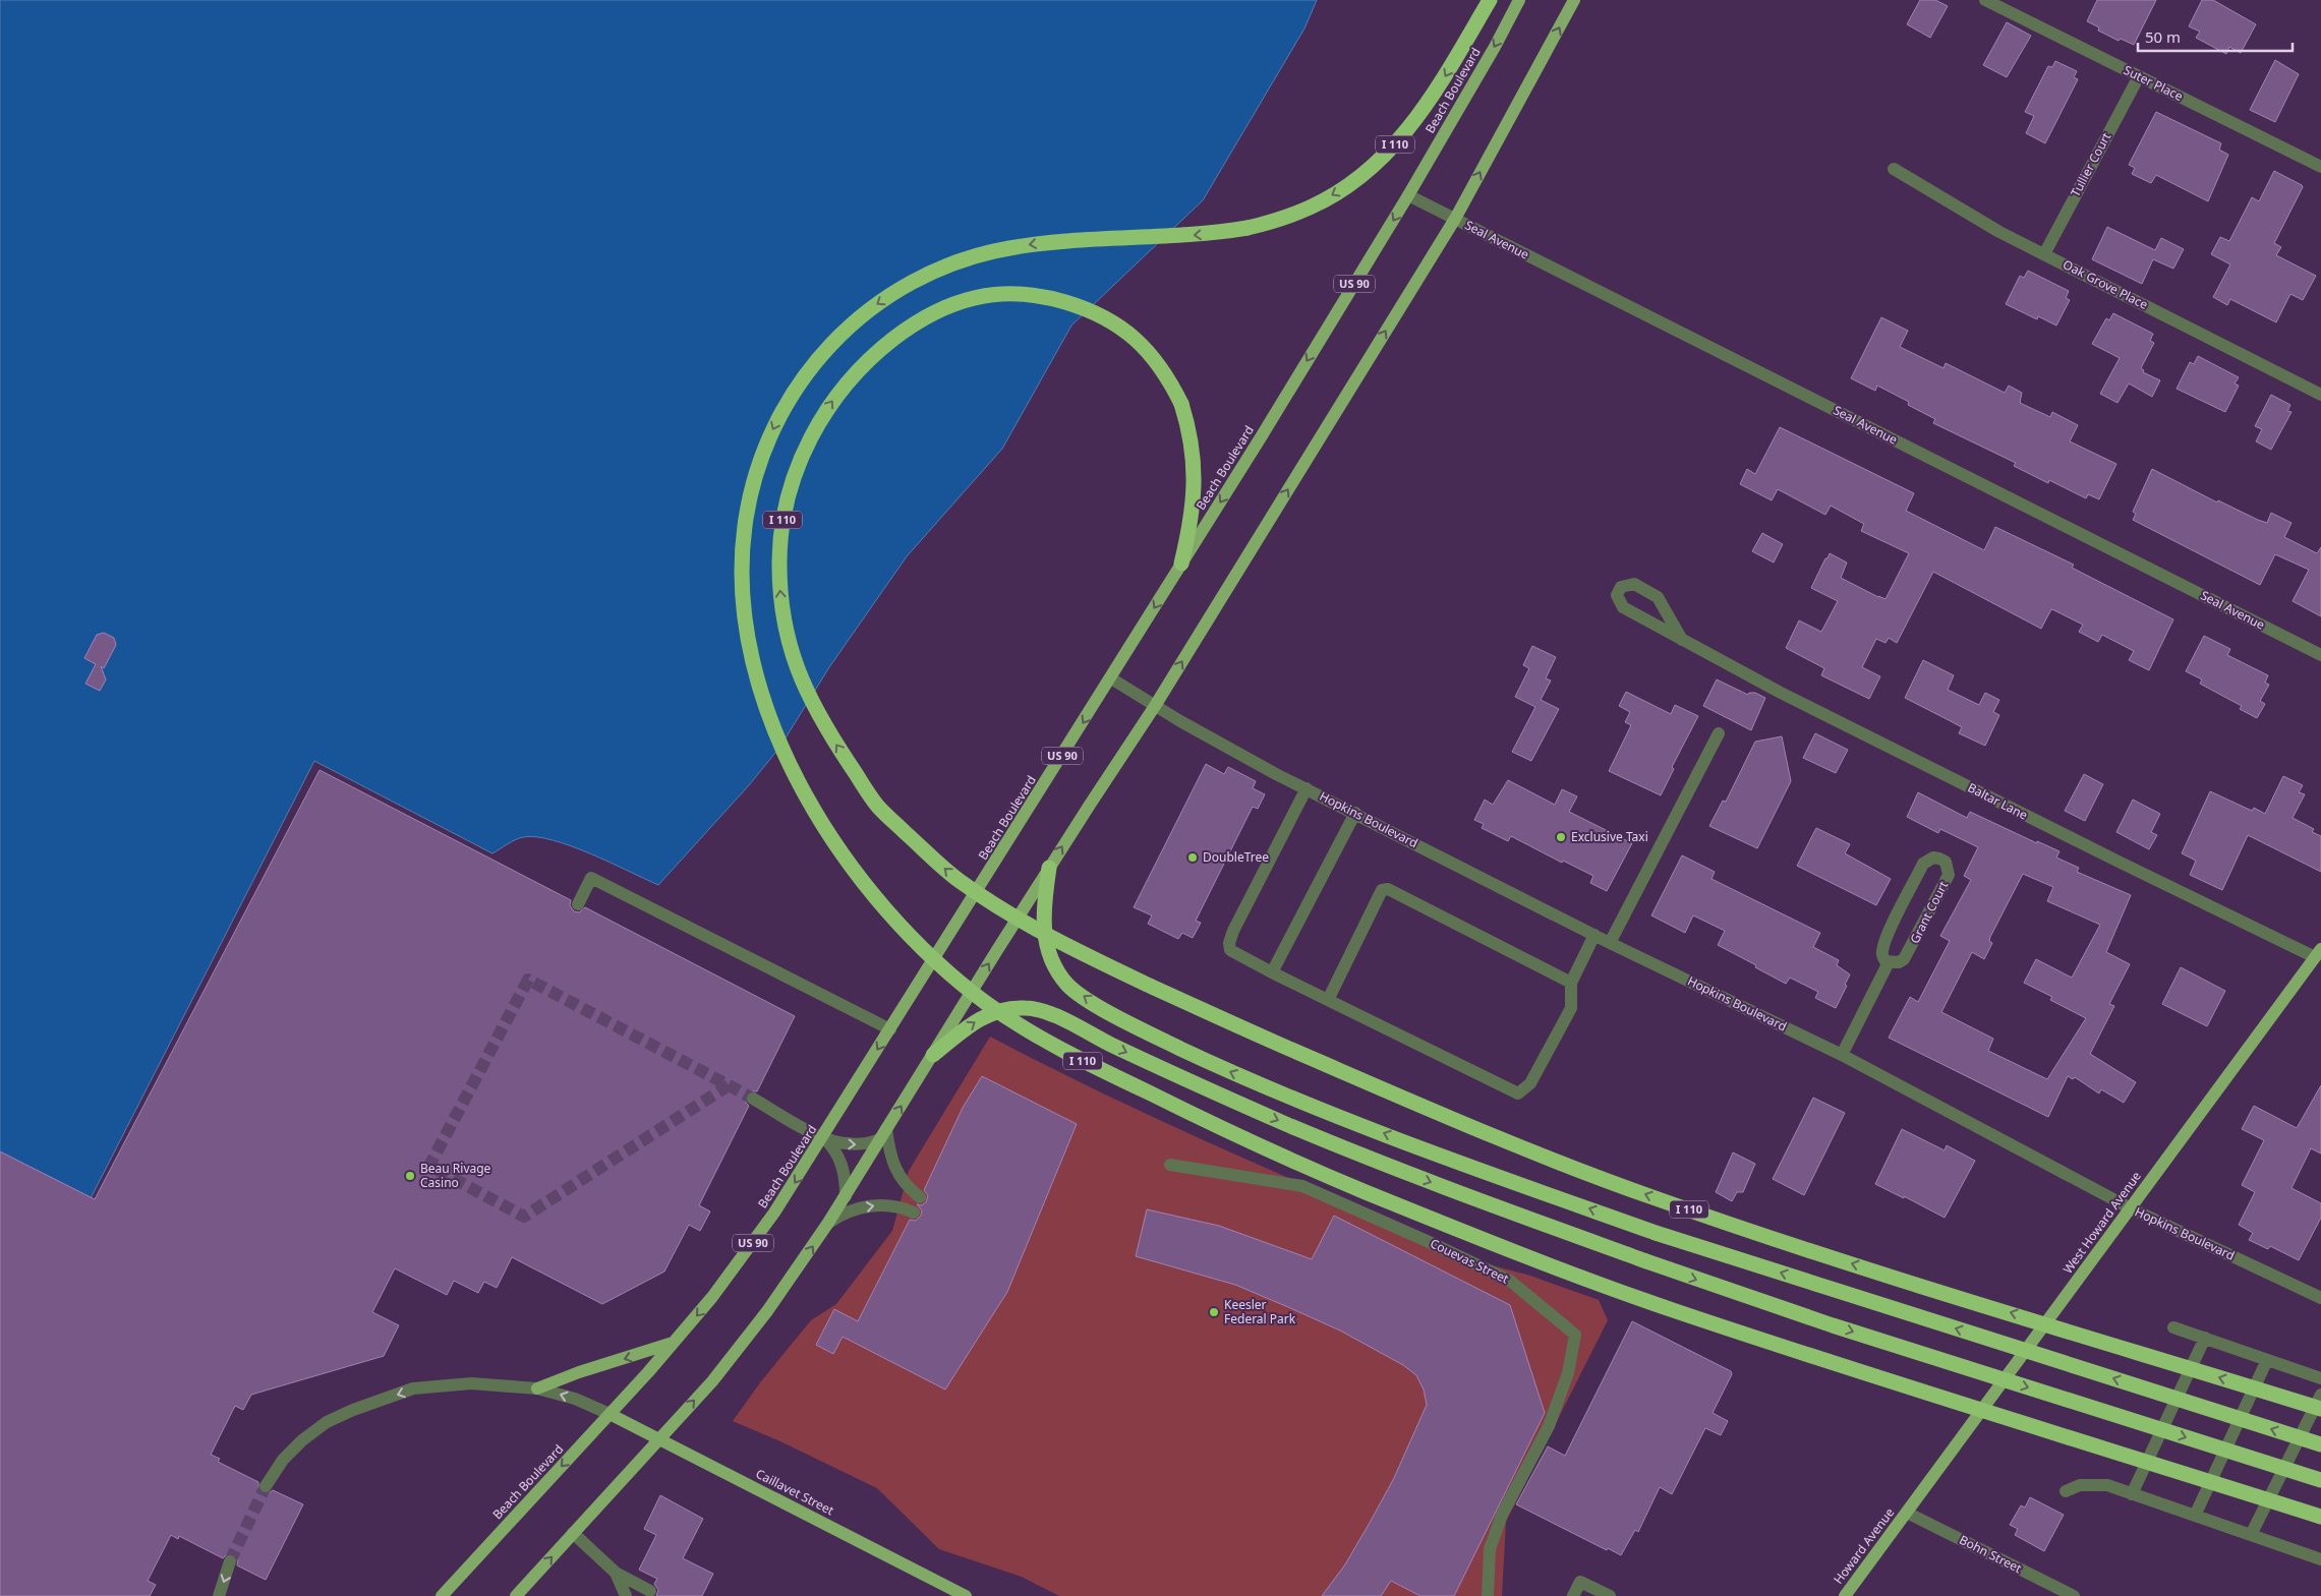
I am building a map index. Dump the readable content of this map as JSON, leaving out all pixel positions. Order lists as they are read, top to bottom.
{
  "streets": {
    "highway": ["I 110"],
    "main road": [
      "Beach Boulevard",
      "US 90",
      "West Howard Avenue",
      "Caillavet Street",
      "Howard Avenue"
    ],
    "street": [
      "Suter Place",
      "Tullier Court",
      "Seal Avenue",
      "Oak Grove Place",
      "Baltar Lane",
      "Hopkins Boulevard",
      "Grant Court",
      "Couevas Street",
      "Bohn Street"
    ]
  },
  "crossings": [
    ["Suter Place", "Tullier Court"],
    ["Beach Boulevard", "I 110"],
    ["Beach Boulevard", "Seal Avenue"],
    ["Beach Boulevard", "Hopkins Boulevard"],
    ["Beach Boulevard", "Caillavet Street"],
    ["Tullier Court", "Oak Grove Place"],
    ["Baltar Lane", "West Howard Avenue"],
    ["Hopkins Boulevard", "West Howard Avenue"],
    ["West Howard Avenue", "Howard Avenue"],
    ["West Howard Avenue", "Bohn Street"],
    ["Howard Avenue", "Bohn Street"]
  ],
  "places": [
    "Exclusive Taxi",
    "DoubleTree",
    "Beau Rivage Casino",
    "Keesler Federal Park"
  ],
  "scale_bar": "50 m"
}
